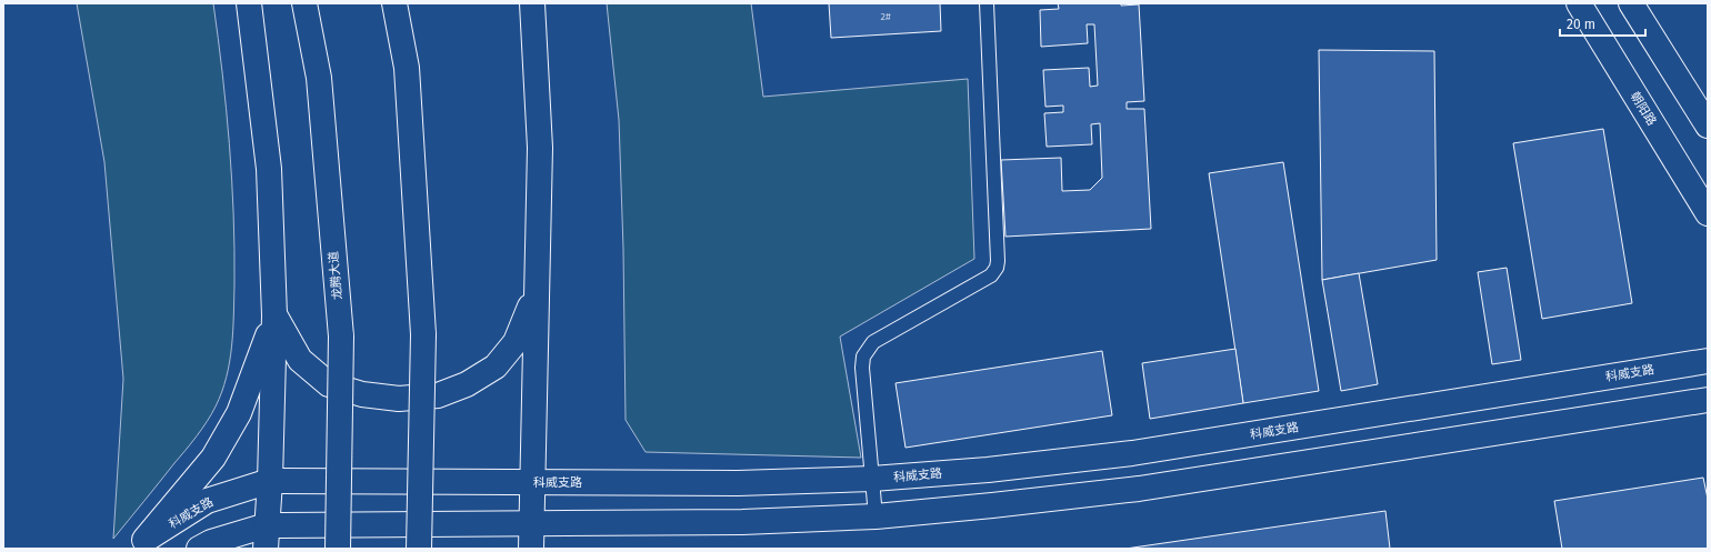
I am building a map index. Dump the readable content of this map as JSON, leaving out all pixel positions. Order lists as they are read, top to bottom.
{
  "streets": {
    "main road": ["朝阳路", "龙腾大道", "科威支路"]
  },
  "house_numbers": ["2#"],
  "scale_bar": "20 m"
}
